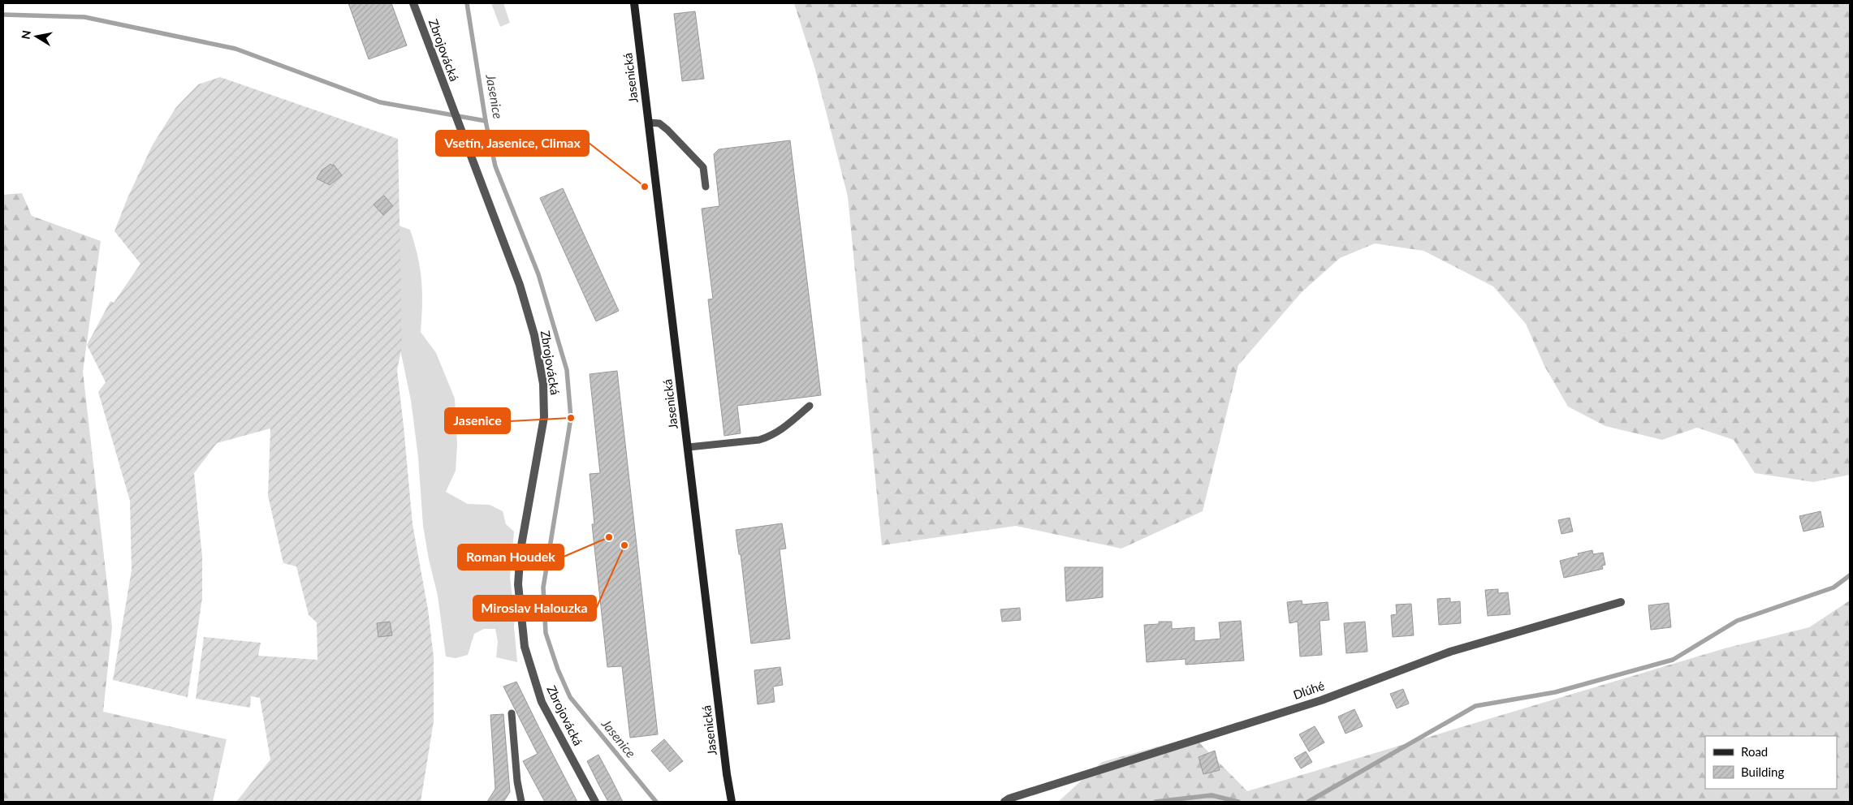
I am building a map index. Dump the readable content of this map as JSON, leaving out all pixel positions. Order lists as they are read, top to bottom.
{
  "streets": {
    "street": ["Zbrojovácká", "Jasenická", "Dlúhé"]
  },
  "water": ["Jasenice"],
  "places": [
    "Vsetín, Jasenice, Climax",
    "Jasenice",
    "Roman Houdek",
    "Miroslav Halouzka"
  ],
  "legend": ["Road", "Building"],
  "north": "left"
}
